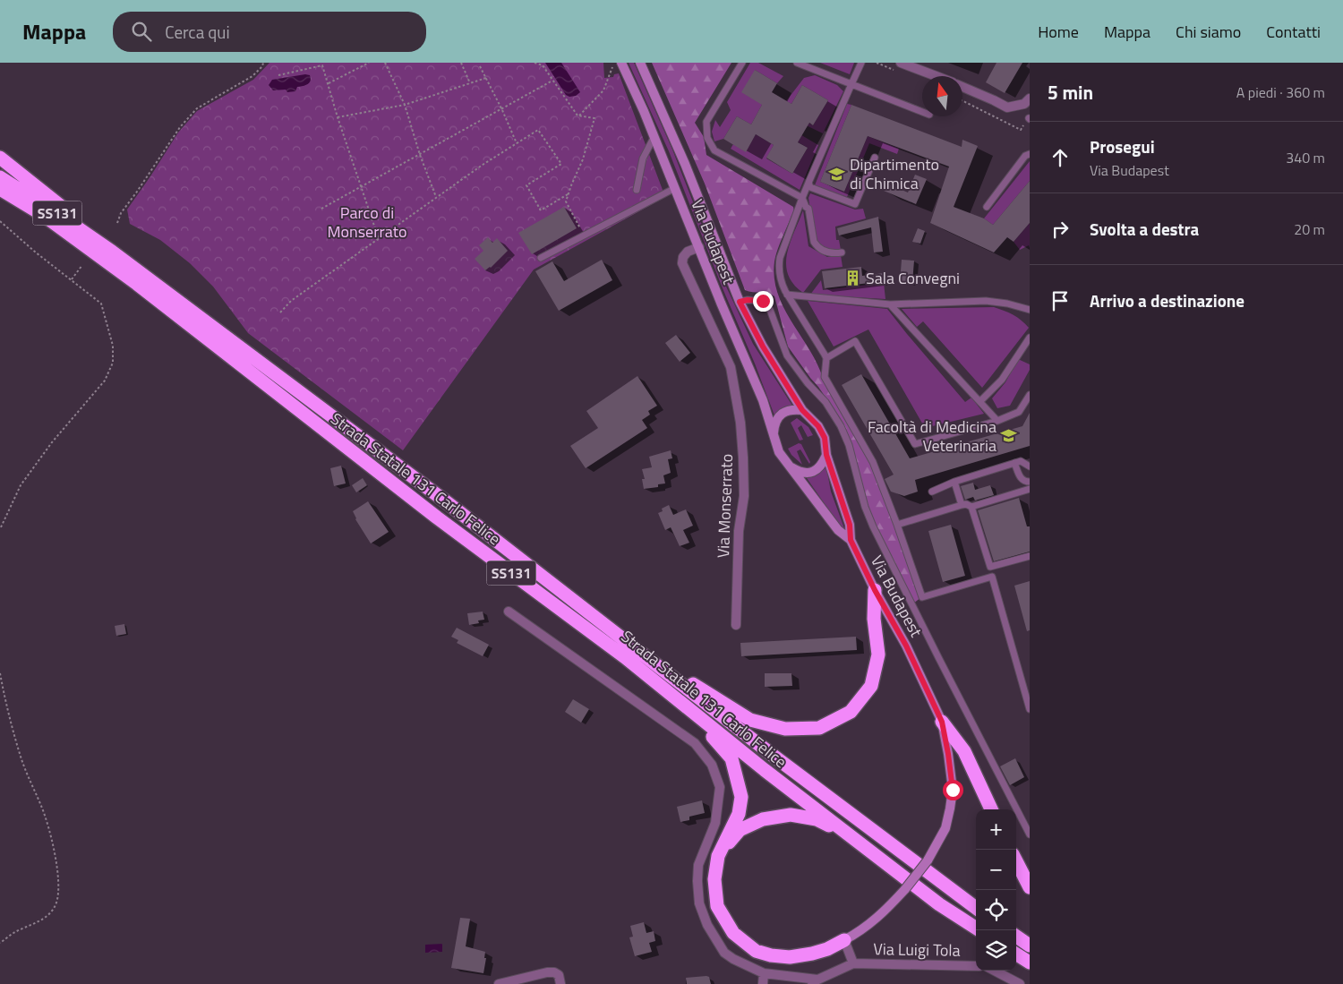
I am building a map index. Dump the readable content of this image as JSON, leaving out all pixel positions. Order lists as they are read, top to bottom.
{
  "streets": {
    "highway": ["SS131", "Strada Statale 131 Carlo Felice"],
    "main road": ["Via Budapest"],
    "street": ["Via Monserrato", "Via Luigi Tola"]
  },
  "crossings": [
    ["Via Budapest", "Via Monserrato"]
  ],
  "parks": ["Parco di Monserrato"],
  "places": {
    "school or university": ["Dipartimento di Chimica", "Facoltà di Medicina Veterinaria"],
    "building": ["Sala Convegni"]
  },
  "north": "top",
  "page": {
    "header": "Mappa",
    "search": "Cerca qui",
    "nav": [
      "Home",
      "Mappa",
      "Chi siamo",
      "Contatti"
    ],
    "heading": ["5 min", "A piedi · 360 m"],
    "list": [
      ["Prosegui", "Via Budapest", "340 m"],
      ["Svolta a destra", "20 m"],
      "Arrivo a destinazione"
    ],
    "map_buttons": ["+", "−"]
  }
}
